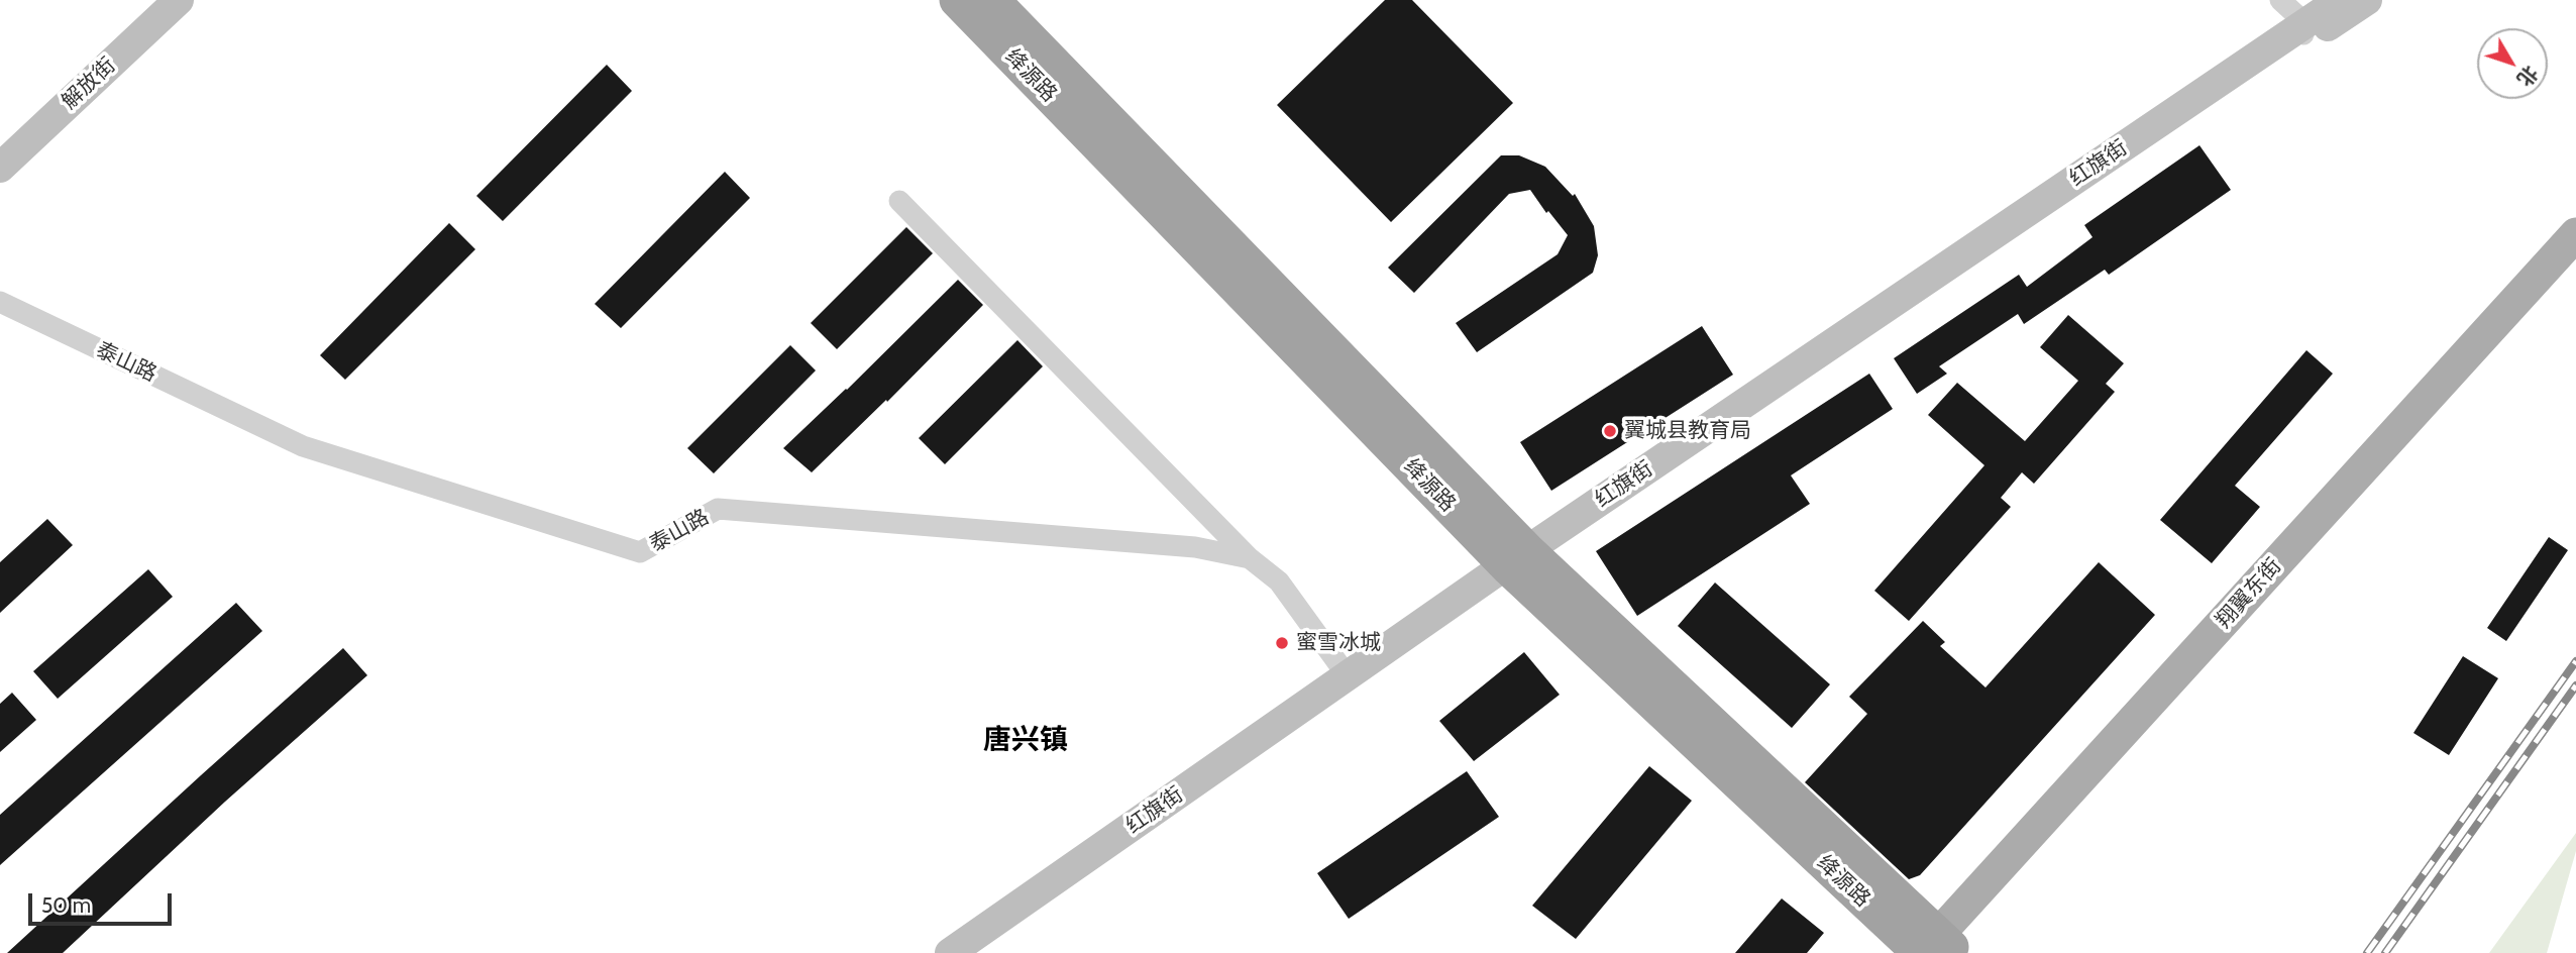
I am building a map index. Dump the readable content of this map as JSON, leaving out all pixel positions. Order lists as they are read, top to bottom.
{
  "streets": {
    "highway": ["绛源路"],
    "main road": ["解放街", "红旗街", "翔翼东街"],
    "street": ["泰山路"]
  },
  "crossings": [
    ["绛源路", "红旗街"],
    ["绛源路", "翔翼东街"],
    ["红旗街", "泰山路"]
  ],
  "districts": ["唐兴镇"],
  "places": ["翼城县教育局", "蜜雪冰城"],
  "scale_bar": "50 m",
  "north": "bottom right"
}
